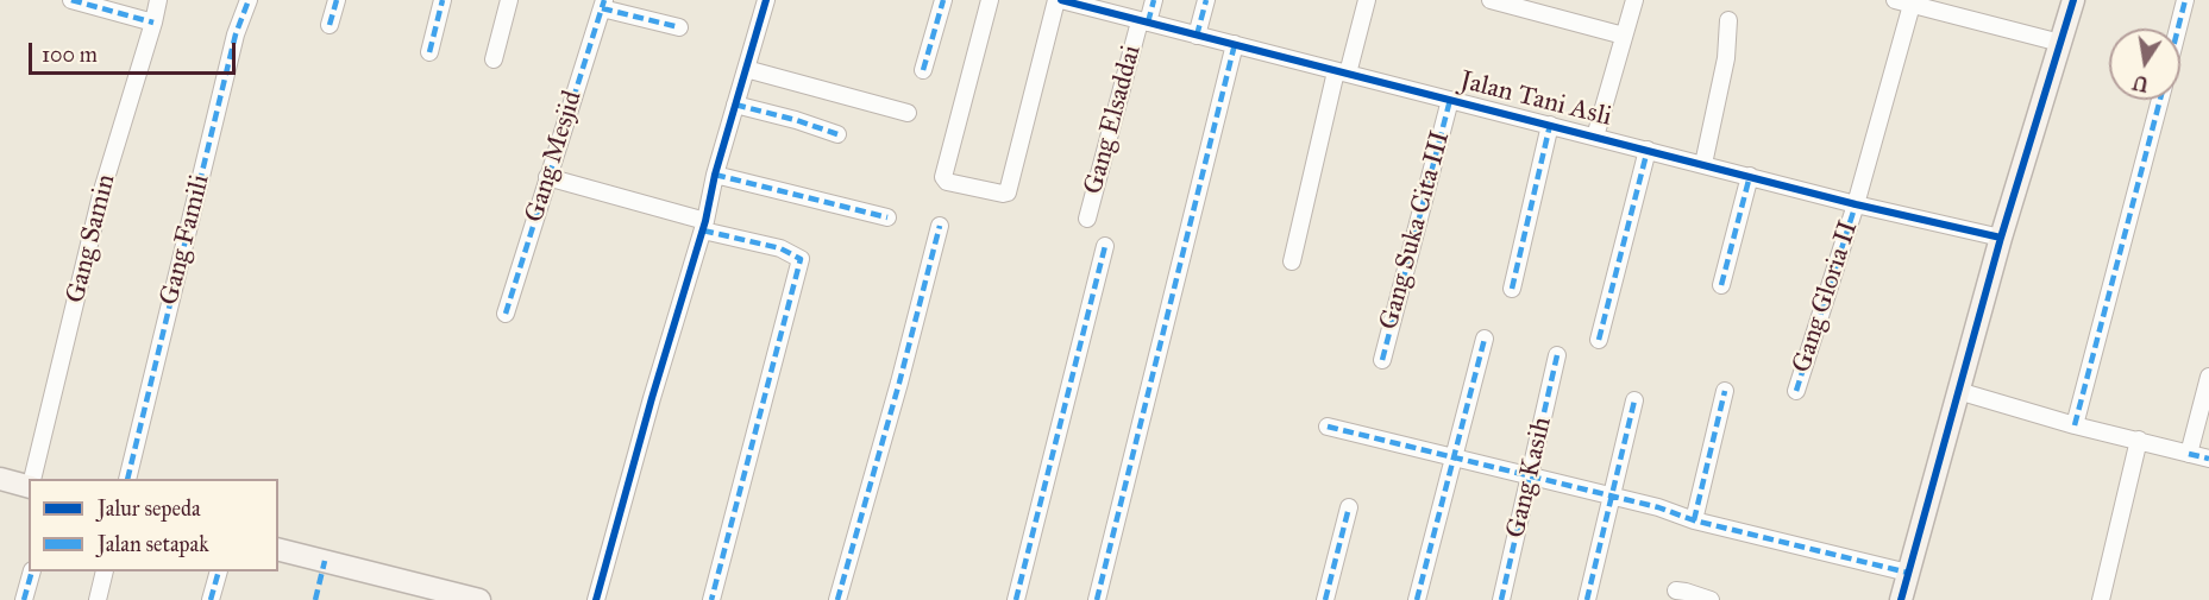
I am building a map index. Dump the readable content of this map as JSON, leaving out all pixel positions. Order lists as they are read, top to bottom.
{
  "streets": {
    "street": [
      "Jalan Tani Asli",
      "Gang Elsaddai",
      "Gang Mesjid",
      "Gang Suka Cita III",
      "Gang Samin",
      "Gang Famili",
      "Gang Gloria II",
      "Gang Kasih"
    ]
  },
  "crossings": [
    ["Jalan Tani Asli", "Gang Elsaddai"],
    ["Jalan Tani Asli", "Gang Suka Cita III"],
    ["Jalan Tani Asli", "Gang Gloria II"]
  ],
  "legend": ["Jalur sepeda", "Jalan setapak"],
  "scale_bar": "100 m",
  "north": "bottom"
}
